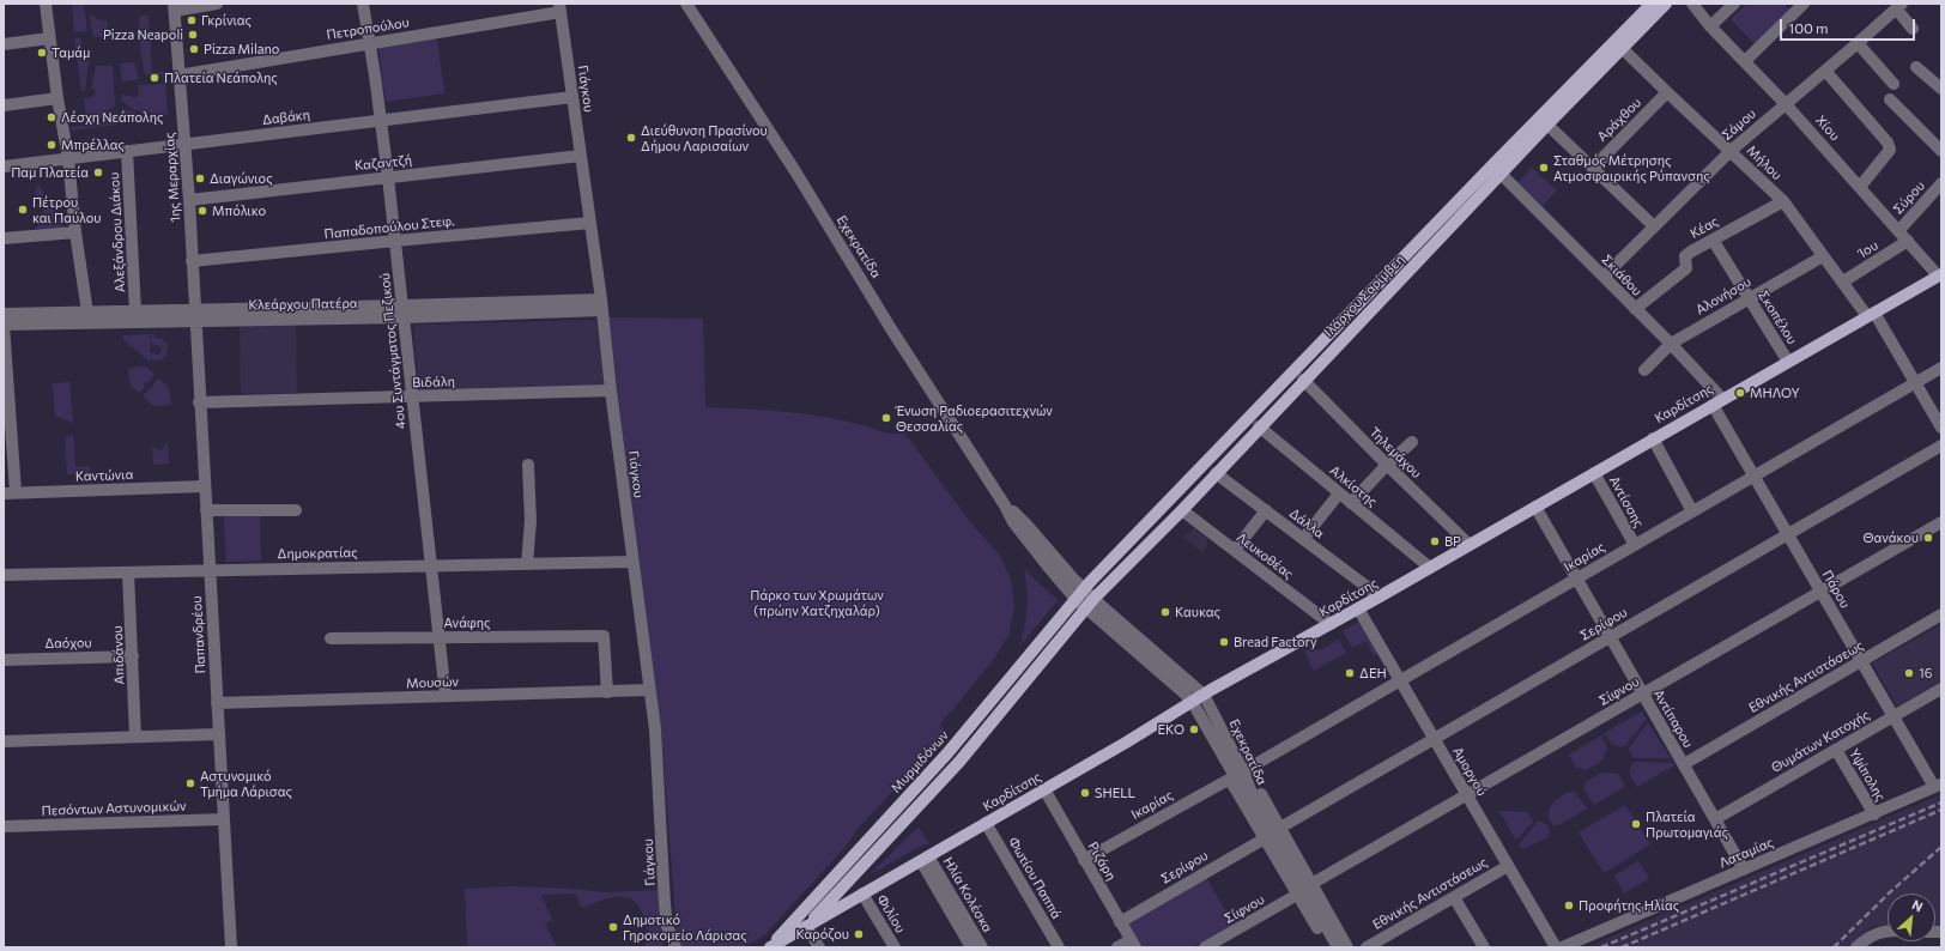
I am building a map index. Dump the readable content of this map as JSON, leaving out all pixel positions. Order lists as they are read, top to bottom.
{
  "streets": {
    "main road": ["Ιλάρχου Σαρίμβεη", "Καρδίτσης", "Μυρμιδόνων"],
    "street": [
      "Πετροπούλου",
      "Γιάγκου",
      "Δαβάκη",
      "Αράχθου",
      "Σάμου",
      "Χίου",
      "Καζαντζή",
      "Μήλου",
      "1ης Μεραρχίας",
      "Σύρου",
      "Παπαδοπούλου Στεφ.",
      "Κέας",
      "Αλεξάνδρου Διάκου",
      "Εχεκρατίδα",
      "Ίου",
      "Σκιάθου",
      "Αλονήσου",
      "Κλεάρχου Πατέρα",
      "Σκοπέλου",
      "4ου Συντάγματος Πεζικού",
      "Βιδάλη",
      "Τηλεμάχου",
      "Καντώνια",
      "Αλκίστης",
      "Αντίσσης",
      "Δάλλα",
      "Δημοκρατίας",
      "Λευκοθέας",
      "Ικαρίας",
      "Πάρου",
      "Ανάφης",
      "Σερίφου",
      "Παπανδρέου",
      "Δαόχου",
      "Απιδάνου",
      "Εθνικής Αντιστάσεως",
      "Μουσών",
      "Σίφνου",
      "Αντίπαρου",
      "Θυμάτων Κατοχής",
      "Αμοργού",
      "Υψίπολης",
      "Πεσόντων Αστυνομικών",
      "Λαταμίας",
      "Ριζάρη",
      "Φωτίου Παππά",
      "Ηλία Κολέσκα",
      "Φιλίου"
    ]
  },
  "crossings": [
    ["Πετροπούλου", "Γιάγκου"],
    ["Πετροπούλου", "1ης Μεραρχίας"],
    ["Πετροπούλου", "4ου Συντάγματος Πεζικού"],
    ["Γιάγκου", "Δαβάκη"],
    ["Γιάγκου", "Καζαντζή"],
    ["Γιάγκου", "Παπαδοπούλου Στεφ."],
    ["Γιάγκου", "Κλεάρχου Πατέρα"],
    ["Γιάγκου", "Βιδάλη"],
    ["Γιάγκου", "Δημοκρατίας"],
    ["Γιάγκου", "Μουσών"],
    ["Δαβάκη", "1ης Μεραρχίας"],
    ["Δαβάκη", "Αλεξάνδρου Διάκου"],
    ["Δαβάκη", "4ου Συντάγματος Πεζικού"],
    ["Αράχθου", "Μήλου"],
    ["Σάμου", "Χίου"],
    ["Σάμου", "Μήλου"],
    ["Σάμου", "Σκιάθου"],
    ["Χίου", "Σύρου"],
    ["Χίου", "Ίου"],
    ["Χίου", "Καρδίτσης"],
    ["Καζαντζή", "1ης Μεραρχίας"],
    ["Καζαντζή", "4ου Συντάγματος Πεζικού"],
    ["Μήλου", "Κέας"],
    ["Μήλου", "Ίου"],
    ["Μήλου", "Ιλάρχου Σαρίμβεη"],
    ["Μήλου", "Αλονήσου"],
    ["Μήλου", "Καρδίτσης"],
    ["Μήλου", "Ικαρίας"],
    ["1ης Μεραρχίας", "Παπαδοπούλου Στεφ."],
    ["1ης Μεραρχίας", "Κλεάρχου Πατέρα"],
    ["1ης Μεραρχίας", "Παπανδρέου"],
    ["Παπαδοπούλου Στεφ.", "4ου Συντάγματος Πεζικού"],
    ["Κέας", "Σκιάθου"],
    ["Κέας", "Σκοπέλου"],
    ["Αλεξάνδρου Διάκου", "Κλεάρχου Πατέρα"],
    ["Εχεκρατίδα", "Ιλάρχου Σαρίμβεη"],
    ["Εχεκρατίδα", "Καρδίτσης"],
    ["Εχεκρατίδα", "Ικαρίας"],
    ["Εχεκρατίδα", "Μυρμιδόνων"],
    ["Σκιάθου", "Ιλάρχου Σαρίμβεη"],
    ["Σκιάθου", "Αλονήσου"],
    ["Σκιάθου", "Καρδίτσης"],
    ["Σκιάθου", "Πάρου"],
    ["Ιλάρχου Σαρίμβεη", "Τηλεμάχου"],
    ["Ιλάρχου Σαρίμβεη", "Αλκίστης"],
    ["Ιλάρχου Σαρίμβεη", "Δάλλα"],
    ["Ιλάρχου Σαρίμβεη", "Λευκοθέας"],
    ["Ιλάρχου Σαρίμβεη", "Μυρμιδόνων"],
    ["Αλονήσου", "Σκοπέλου"],
    ["Κλεάρχου Πατέρα", "4ου Συντάγματος Πεζικού"],
    ["Κλεάρχου Πατέρα", "Παπανδρέου"],
    ["Σκοπέλου", "Καρδίτσης"],
    ["4ου Συντάγματος Πεζικού", "Βιδάλη"],
    ["4ου Συντάγματος Πεζικού", "Δημοκρατίας"],
    ["4ου Συντάγματος Πεζικού", "Ανάφης"],
    ["4ου Συντάγματος Πεζικού", "Μουσών"],
    ["Βιδάλη", "Παπανδρέου"],
    ["Καρδίτσης", "Τηλεμάχου"],
    ["Καρδίτσης", "Αλκίστης"],
    ["Καρδίτσης", "Αντίσσης"],
    ["Καρδίτσης", "Δάλλα"],
    ["Καρδίτσης", "Λευκοθέας"],
    ["Καρδίτσης", "Πάρου"],
    ["Καρδίτσης", "Αντίπαρου"],
    ["Καρδίτσης", "Μυρμιδόνων"],
    ["Καρδίτσης", "Αμοργού"],
    ["Καρδίτσης", "Ριζάρη"],
    ["Καρδίτσης", "Φωτίου Παππά"],
    ["Καρδίτσης", "Ηλία Κολέσκα"],
    ["Καρδίτσης", "Φιλίου"],
    ["Καντώνια", "Παπανδρέου"],
    ["Αντίσσης", "Ικαρίας"],
    ["Δημοκρατίας", "Παπανδρέου"],
    ["Δημοκρατίας", "Απιδάνου"],
    ["Ικαρίας", "Πάρου"],
    ["Ικαρίας", "Αντίπαρου"],
    ["Ικαρίας", "Αμοργού"],
    ["Ικαρίας", "Ριζάρη"],
    ["Πάρου", "Σερίφου"],
    ["Πάρου", "Εθνικής Αντιστάσεως"],
    ["Πάρου", "Σίφνου"],
    ["Πάρου", "Θυμάτων Κατοχής"],
    ["Πάρου", "Λαταμίας"],
    ["Ανάφης", "Μουσών"],
    ["Σερίφου", "Αντίπαρου"],
    ["Σερίφου", "Αμοργού"],
    ["Σερίφου", "Ριζάρη"],
    ["Παπανδρέου", "Μουσών"],
    ["Παπανδρέου", "Πεσόντων Αστυνομικών"],
    ["Δαόχου", "Απιδάνου"],
    ["Εθνικής Αντιστάσεως", "Αντίπαρου"],
    ["Εθνικής Αντιστάσεως", "Αμοργού"],
    ["Σίφνου", "Αντίπαρου"],
    ["Σίφνου", "Αμοργού"],
    ["Αντίπαρου", "Θυμάτων Κατοχής"],
    ["Αντίπαρου", "Λαταμίας"],
    ["Θυμάτων Κατοχής", "Υψίπολης"],
    ["Υψίπολης", "Λαταμίας"]
  ],
  "parks": ["Πάρκο των Χρωμάτων (πρώην Χατζηχαλάρ)"],
  "places": [
    "Γκρίνιας",
    "Pizza Neapoli",
    "Pizza Milano",
    "Ταμάμ",
    "Πλατεία Νεάπολης",
    "Λέσχη Νεάπολης",
    "Διεύθυνση Πρασίνου Δήμου Λαρισαίων",
    "Μπρέλλας",
    "Σταθμός Μέτρησης Ατμοσφαιρικής Ρύπανσης",
    "Παμ Πλατεία",
    "Διαγώνιος",
    "Πέτρου και Παύλου",
    "Μπόλικο",
    "ΜΗΛΟΥ",
    "Ένωση Ραδιοερασιτεχνών Θεσσαλίας",
    "Θανάκου",
    "BP",
    "Καυκας",
    "Bread Factory",
    "ΔΕΗ",
    "16",
    "EKO",
    "Αστυνομικό Τμήμα Λάρισας",
    "SHELL",
    "Πλατεία Πρωτομαγιάς",
    "Προφήτης Ηλίας",
    "Δημοτικό Γηροκομείο Λάρισας",
    "Καρόζου"
  ],
  "scale_bar": "100 m",
  "north": "top right"
}
